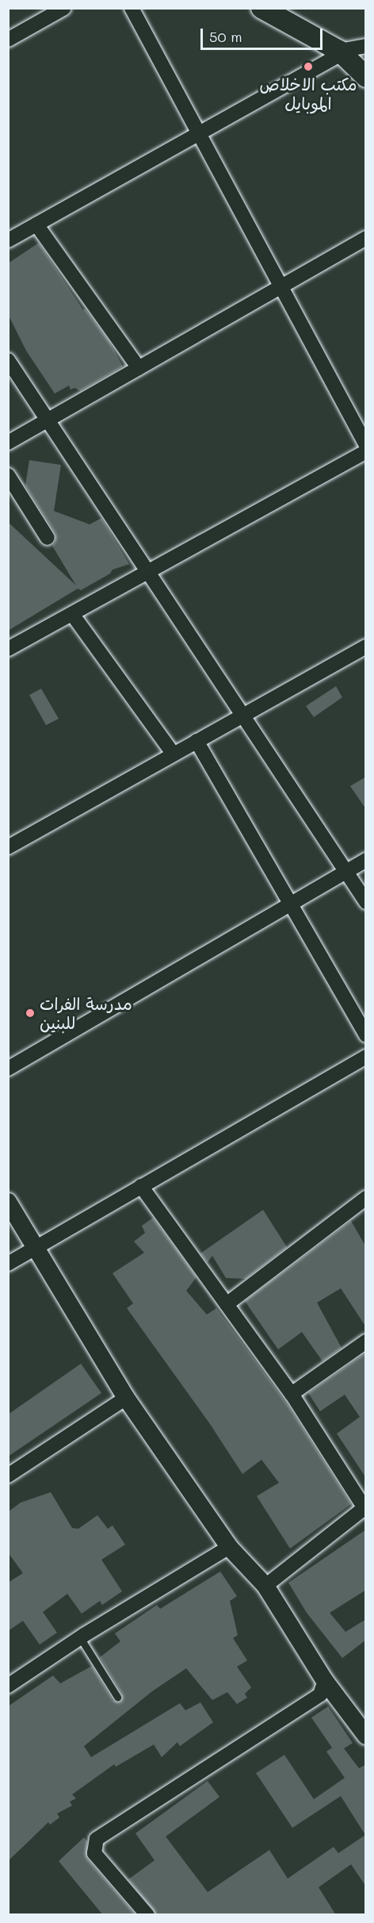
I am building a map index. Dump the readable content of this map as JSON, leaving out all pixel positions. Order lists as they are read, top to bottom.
{
  "places": ["مكتب الاخلاص الموبايل", "مدرسة الفرات للبنين"],
  "scale_bar": "50 m"
}
